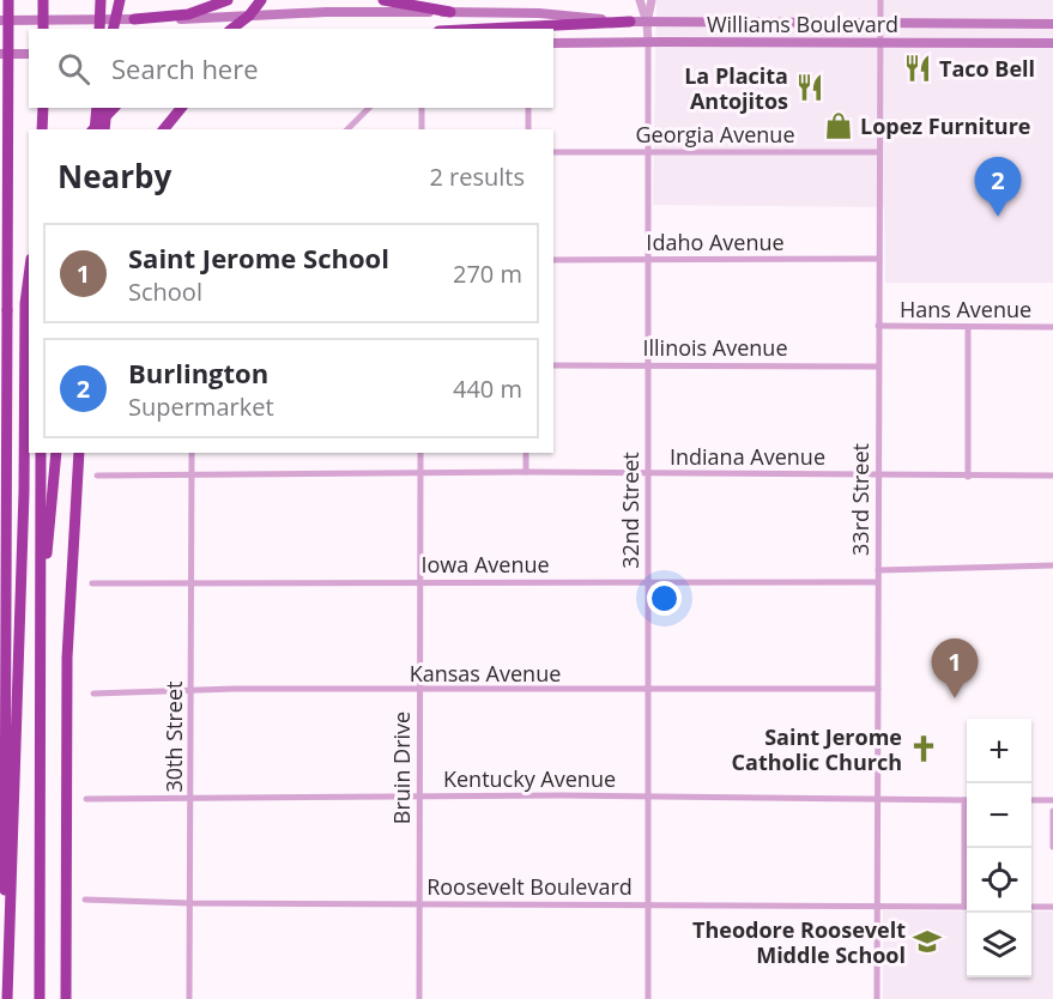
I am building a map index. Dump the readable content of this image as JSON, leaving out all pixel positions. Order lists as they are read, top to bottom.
{
  "streets": {
    "main road": ["Williams Boulevard"],
    "street": [
      "Georgia Avenue",
      "Idaho Avenue",
      "Hans Avenue",
      "Illinois Avenue",
      "Indiana Avenue",
      "33rd Street",
      "32nd Street",
      "Iowa Avenue",
      "Kansas Avenue",
      "30th Street",
      "Bruin Drive",
      "Kentucky Avenue",
      "Roosevelt Boulevard"
    ]
  },
  "crossings": [
    ["Williams Boulevard", "33rd Street"],
    ["Williams Boulevard", "32nd Street"],
    ["Georgia Avenue", "33rd Street"],
    ["Georgia Avenue", "32nd Street"],
    ["Idaho Avenue", "33rd Street"],
    ["Idaho Avenue", "32nd Street"],
    ["Hans Avenue", "33rd Street"],
    ["Illinois Avenue", "33rd Street"],
    ["Illinois Avenue", "32nd Street"],
    ["Indiana Avenue", "33rd Street"],
    ["Indiana Avenue", "32nd Street"],
    ["Indiana Avenue", "30th Street"],
    ["Indiana Avenue", "Bruin Drive"],
    ["33rd Street", "Iowa Avenue"],
    ["33rd Street", "Kansas Avenue"],
    ["33rd Street", "Kentucky Avenue"],
    ["33rd Street", "Roosevelt Boulevard"],
    ["32nd Street", "Iowa Avenue"],
    ["32nd Street", "Kansas Avenue"],
    ["32nd Street", "Kentucky Avenue"],
    ["32nd Street", "Roosevelt Boulevard"],
    ["Iowa Avenue", "30th Street"],
    ["Iowa Avenue", "Bruin Drive"],
    ["Kansas Avenue", "30th Street"],
    ["Kansas Avenue", "Bruin Drive"],
    ["30th Street", "Kentucky Avenue"],
    ["30th Street", "Roosevelt Boulevard"],
    ["Bruin Drive", "Kentucky Avenue"],
    ["Bruin Drive", "Roosevelt Boulevard"]
  ],
  "places": {
    "restaurant": ["Taco Bell", "La Placita Antojitos"],
    "shop": ["Lopez Furniture"],
    "church": ["Saint Jerome Catholic Church"],
    "school or university": ["Theodore Roosevelt Middle School"]
  },
  "page": {
    "search": "Search here",
    "heading": ["Nearby", "2 results"],
    "pins": ["2", "1"],
    "list": [
      {
        "mark": "1",
        "name": "Saint Jerome School",
        "note": "School",
        "value": "270 m"
      },
      {
        "mark": "2",
        "name": "Burlington",
        "note": "Supermarket",
        "value": "440 m"
      }
    ],
    "map_buttons": ["+", "−"]
  }
}
